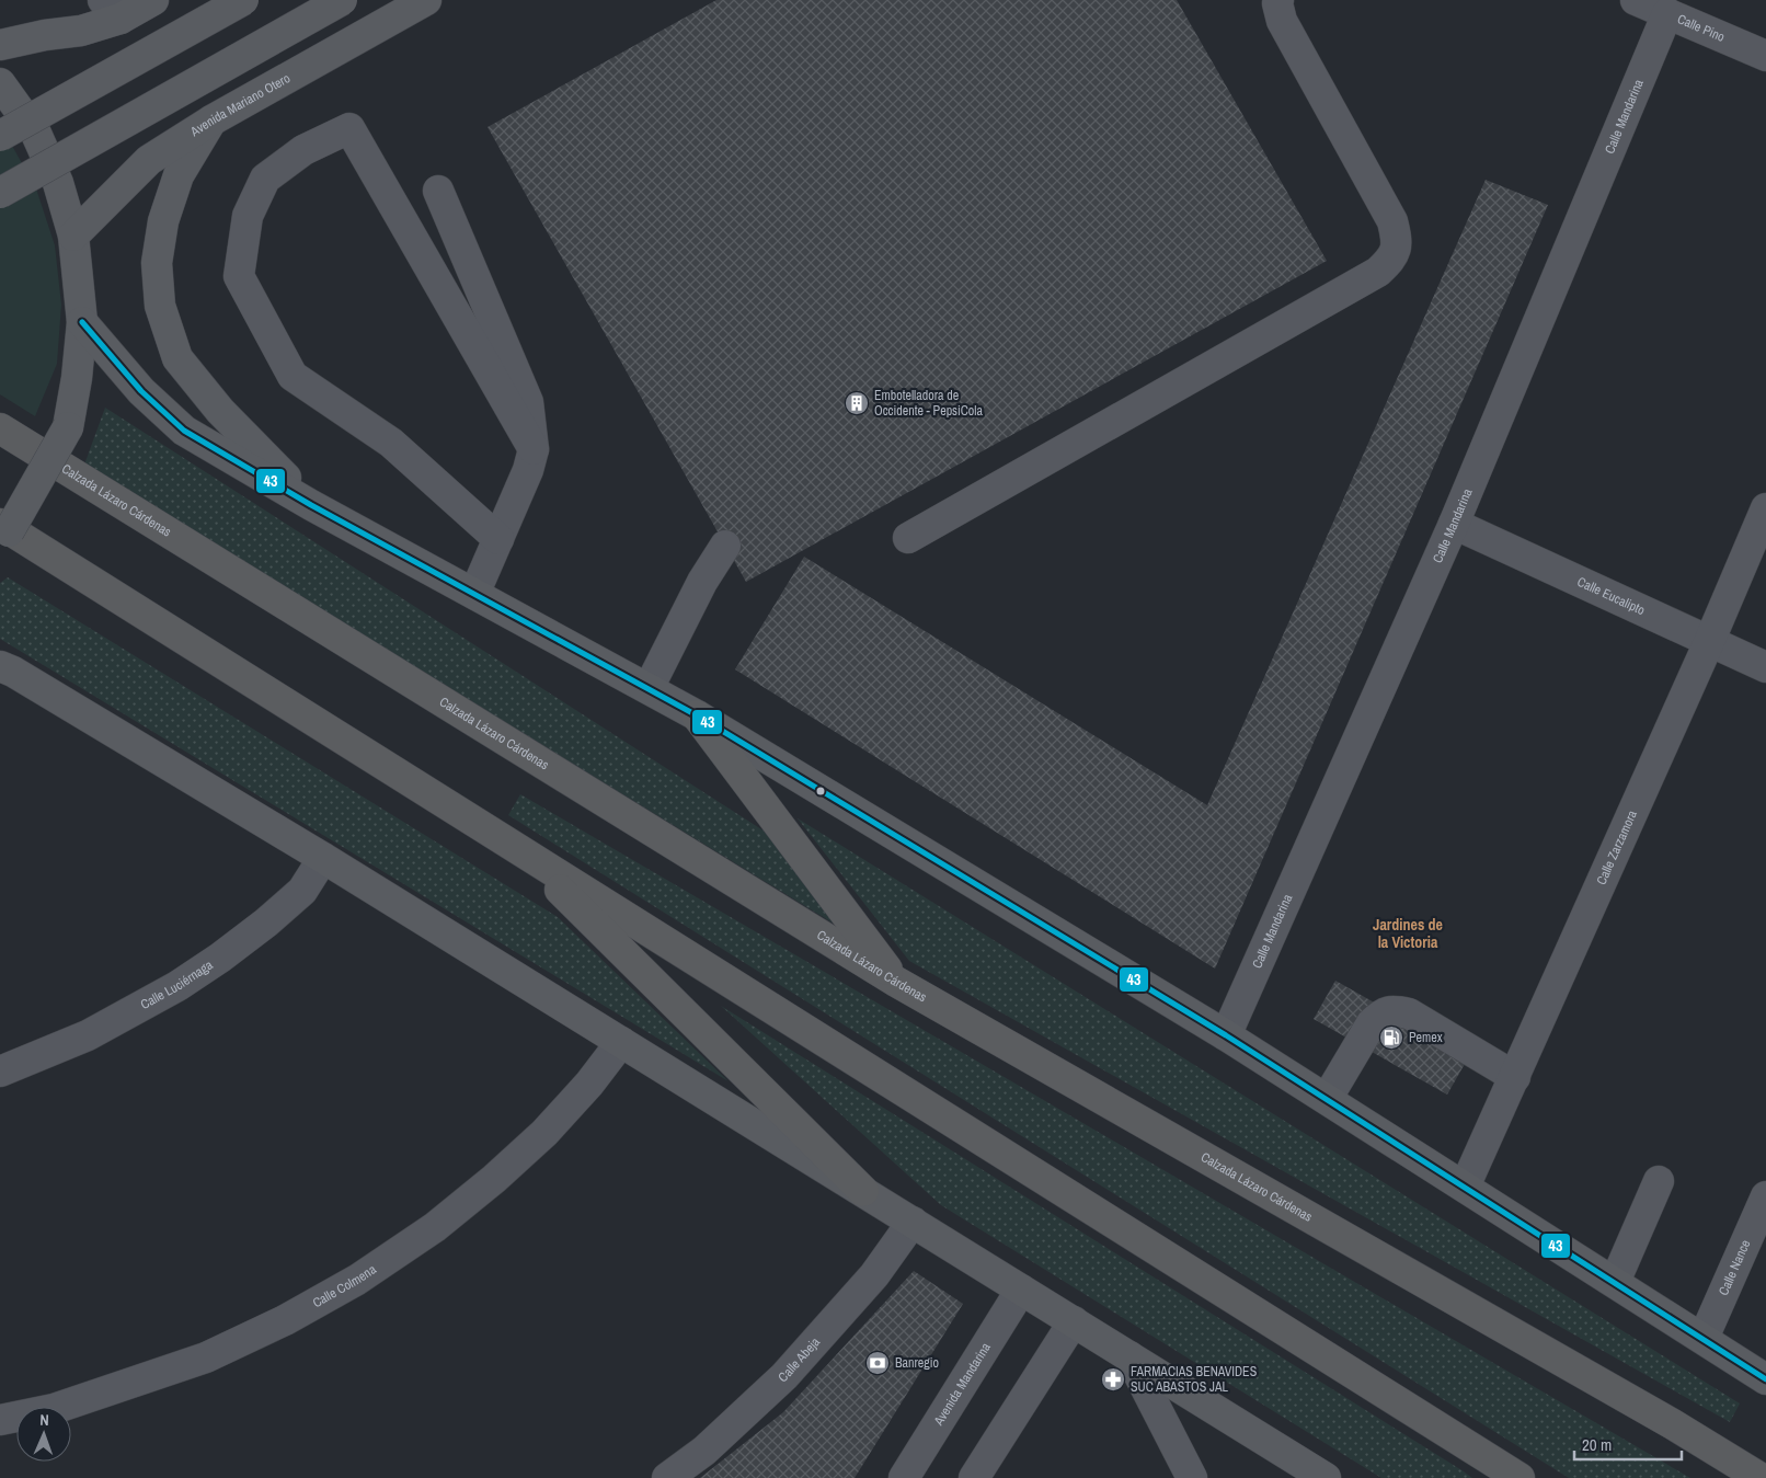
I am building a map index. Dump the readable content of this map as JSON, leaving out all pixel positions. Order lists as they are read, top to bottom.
{
  "streets": {
    "highway": ["Calzada Lázaro Cárdenas"],
    "main road": ["Avenida Mariano Otero"],
    "street": [
      "Calle Pino",
      "Calle Mandarina",
      "Calle Eucalipto",
      "Calle Zarzamora",
      "Calle Luciérnaga",
      "Calle Nance",
      "Calle Colmena",
      "Calle Abeja",
      "Avenida Mandarina"
    ]
  },
  "crossings": [
    ["Calle Pino", "Calle Mandarina"],
    ["Calle Mandarina", "Calle Eucalipto"],
    ["Calle Eucalipto", "Calle Zarzamora"]
  ],
  "districts": ["Jardines de la Victoria"],
  "places": {
    "building": ["Embotelladora de Occidente - PepsiCola"],
    "fuel station": ["Pemex"],
    "bank": ["Banregio"],
    "pharmacy": ["FARMACIAS BENAVIDES SUC ABASTOS JAL"]
  },
  "lines": ["transit line 43"],
  "scale_bar": "20 m",
  "north": "top"
}
